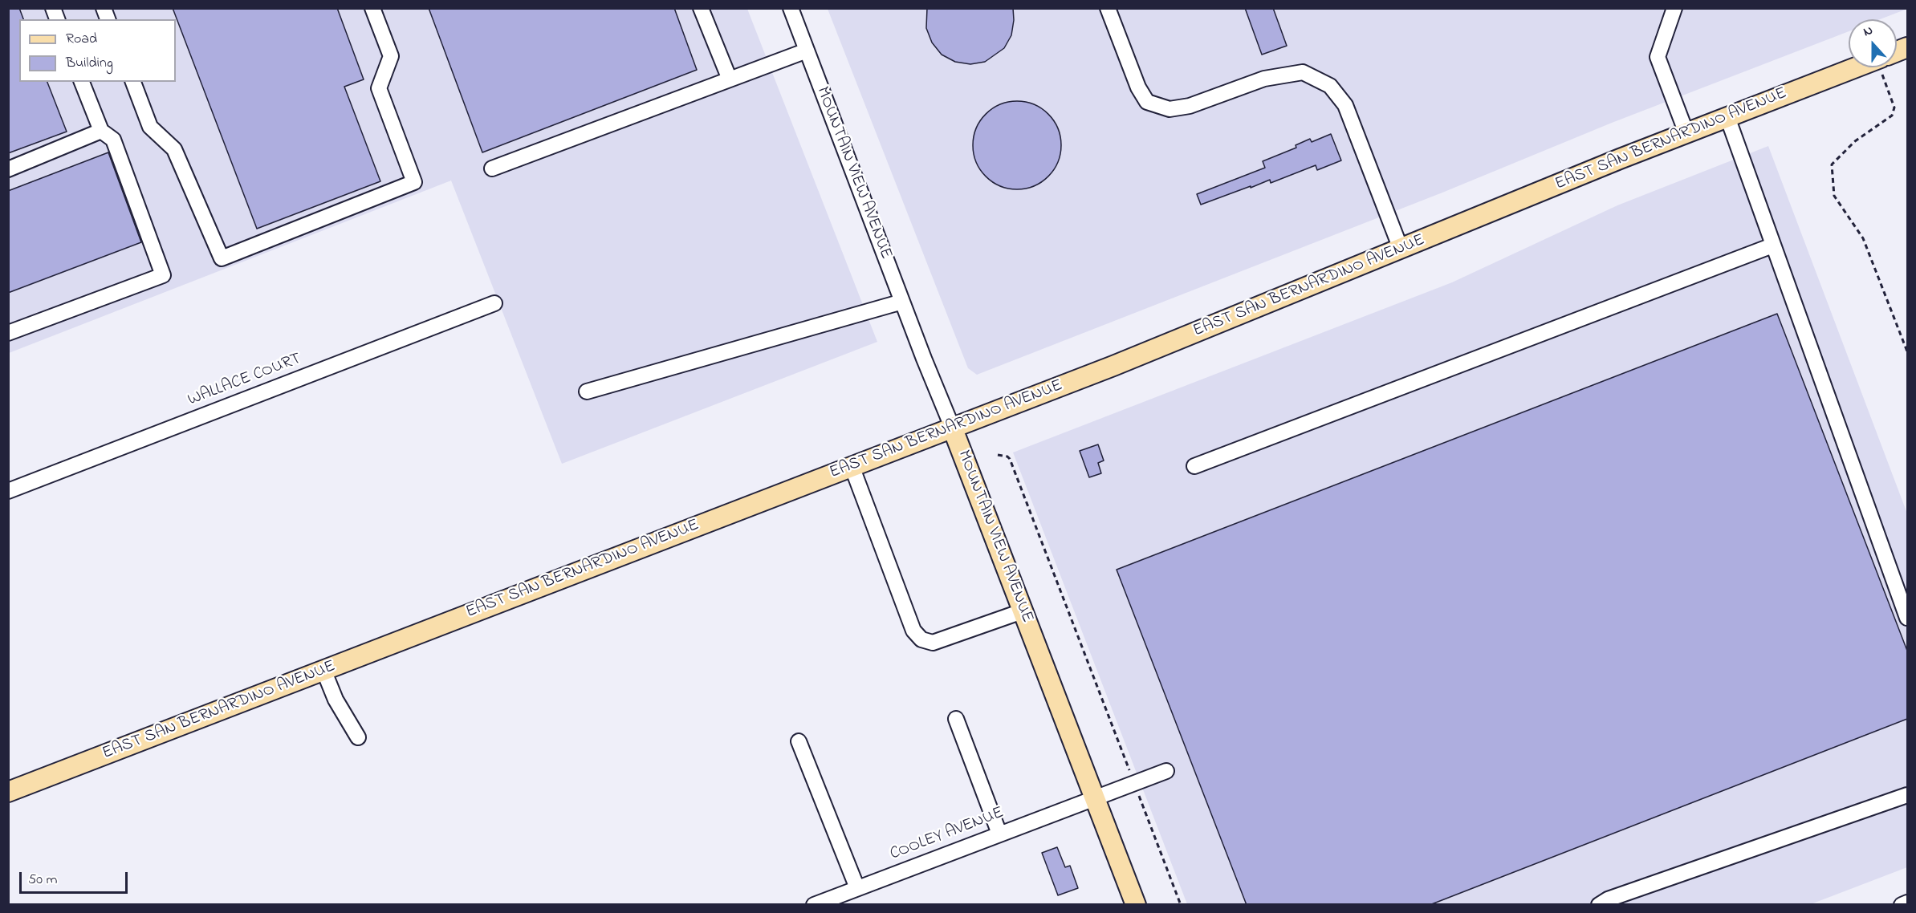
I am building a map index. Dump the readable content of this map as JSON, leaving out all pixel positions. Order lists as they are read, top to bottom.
{
  "streets": {
    "main road": ["EAST SAN BERNARDINO AVENUE", "MOUNTAIN VIEW AVENUE"],
    "street": ["WALLACE COURT", "COOLEY AVENUE"]
  },
  "crossings": [
    ["EAST SAN BERNARDINO AVENUE", "MOUNTAIN VIEW AVENUE"],
    ["MOUNTAIN VIEW AVENUE", "COOLEY AVENUE"]
  ],
  "legend": ["Road", "Building"],
  "scale_bar": "50 m",
  "north": "top"
}
